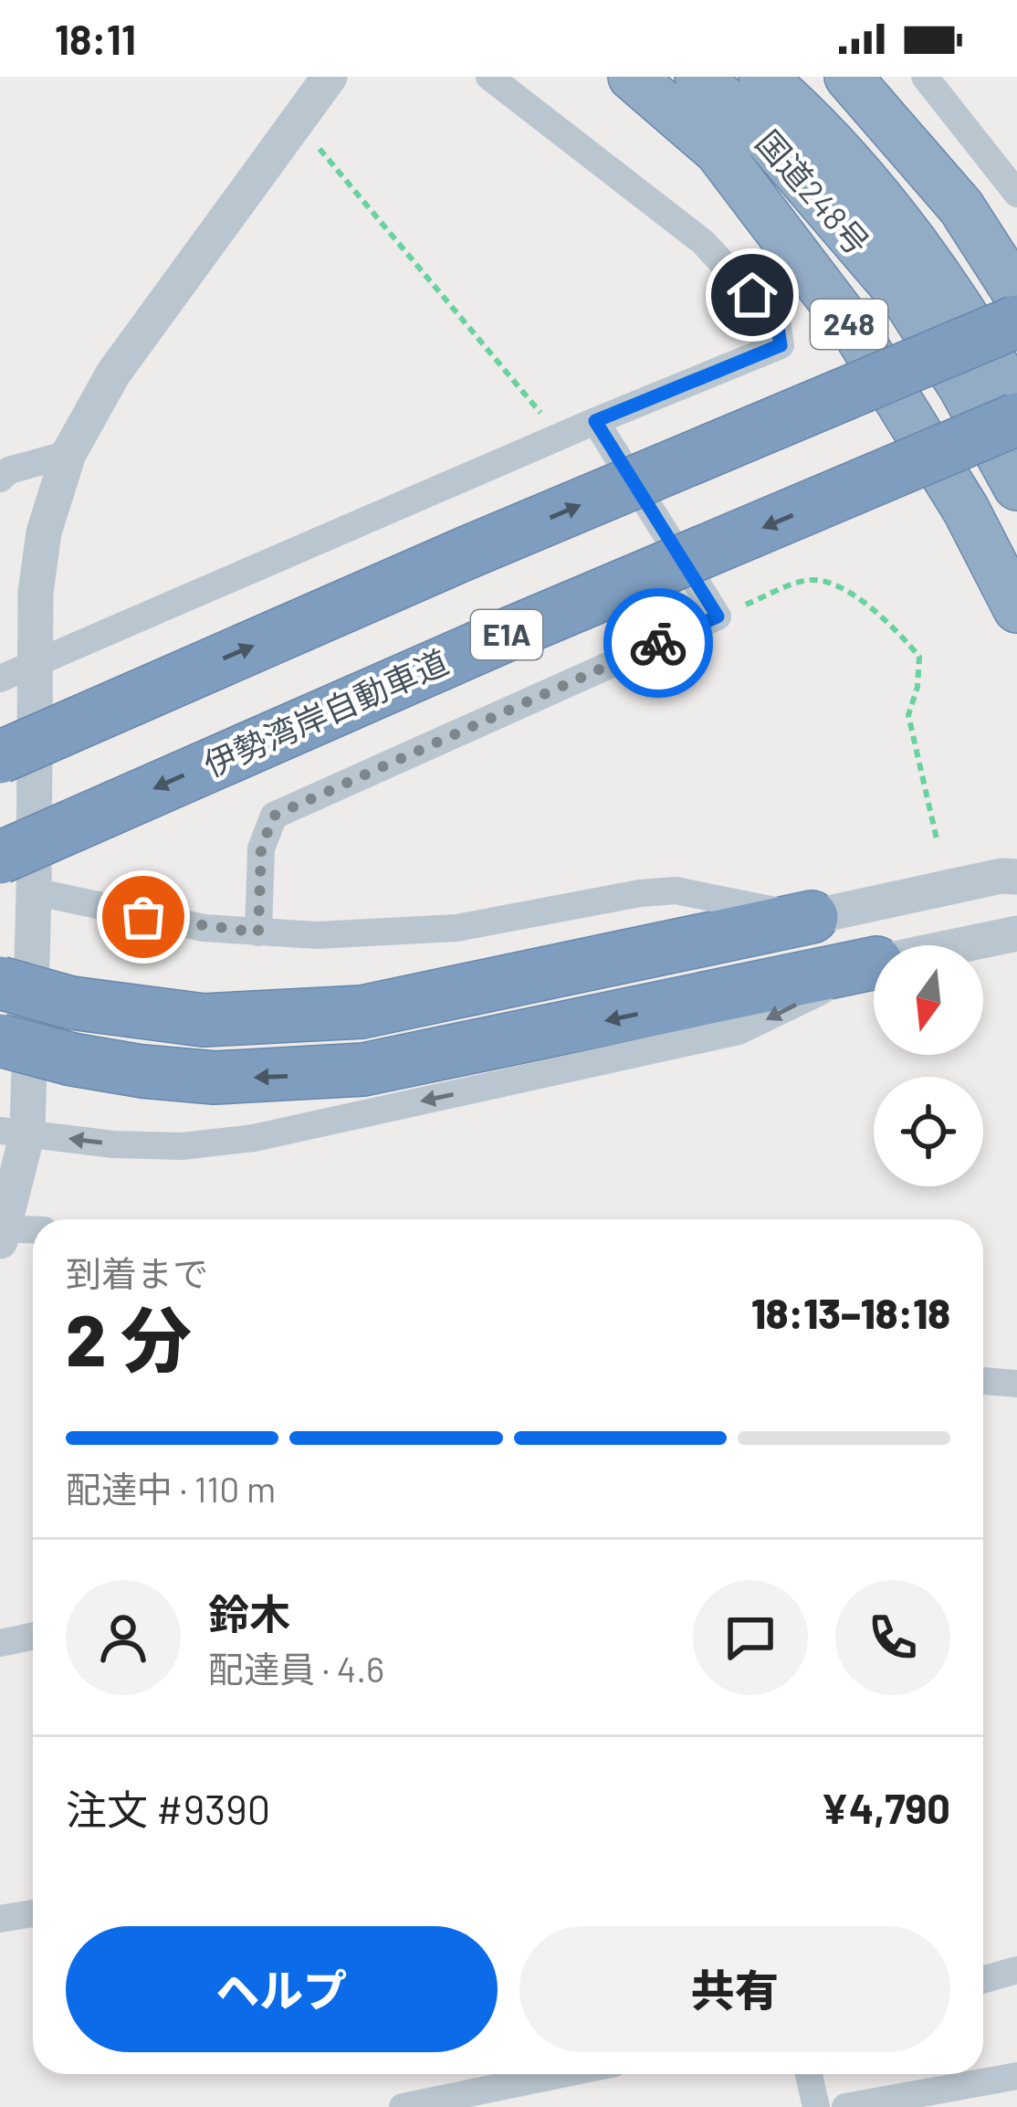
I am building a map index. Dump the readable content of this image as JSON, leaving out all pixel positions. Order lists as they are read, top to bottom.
{
  "streets": {
    "highway": [
      "国道248号",
      "248",
      "E1A",
      "伊勢湾岸自動車道"
    ]
  },
  "north": "bottom",
  "page": {
    "status": "18:11",
    "heading": ["2 分", "到着まで", "18:13–18:18"],
    "panel": [
      "鈴木",
      "配達員 · 4.6",
      "注文 #9390",
      "¥4,790"
    ],
    "bar": "配達中 · 110 m",
    "buttons": ["ヘルプ", "共有"]
  }
}
